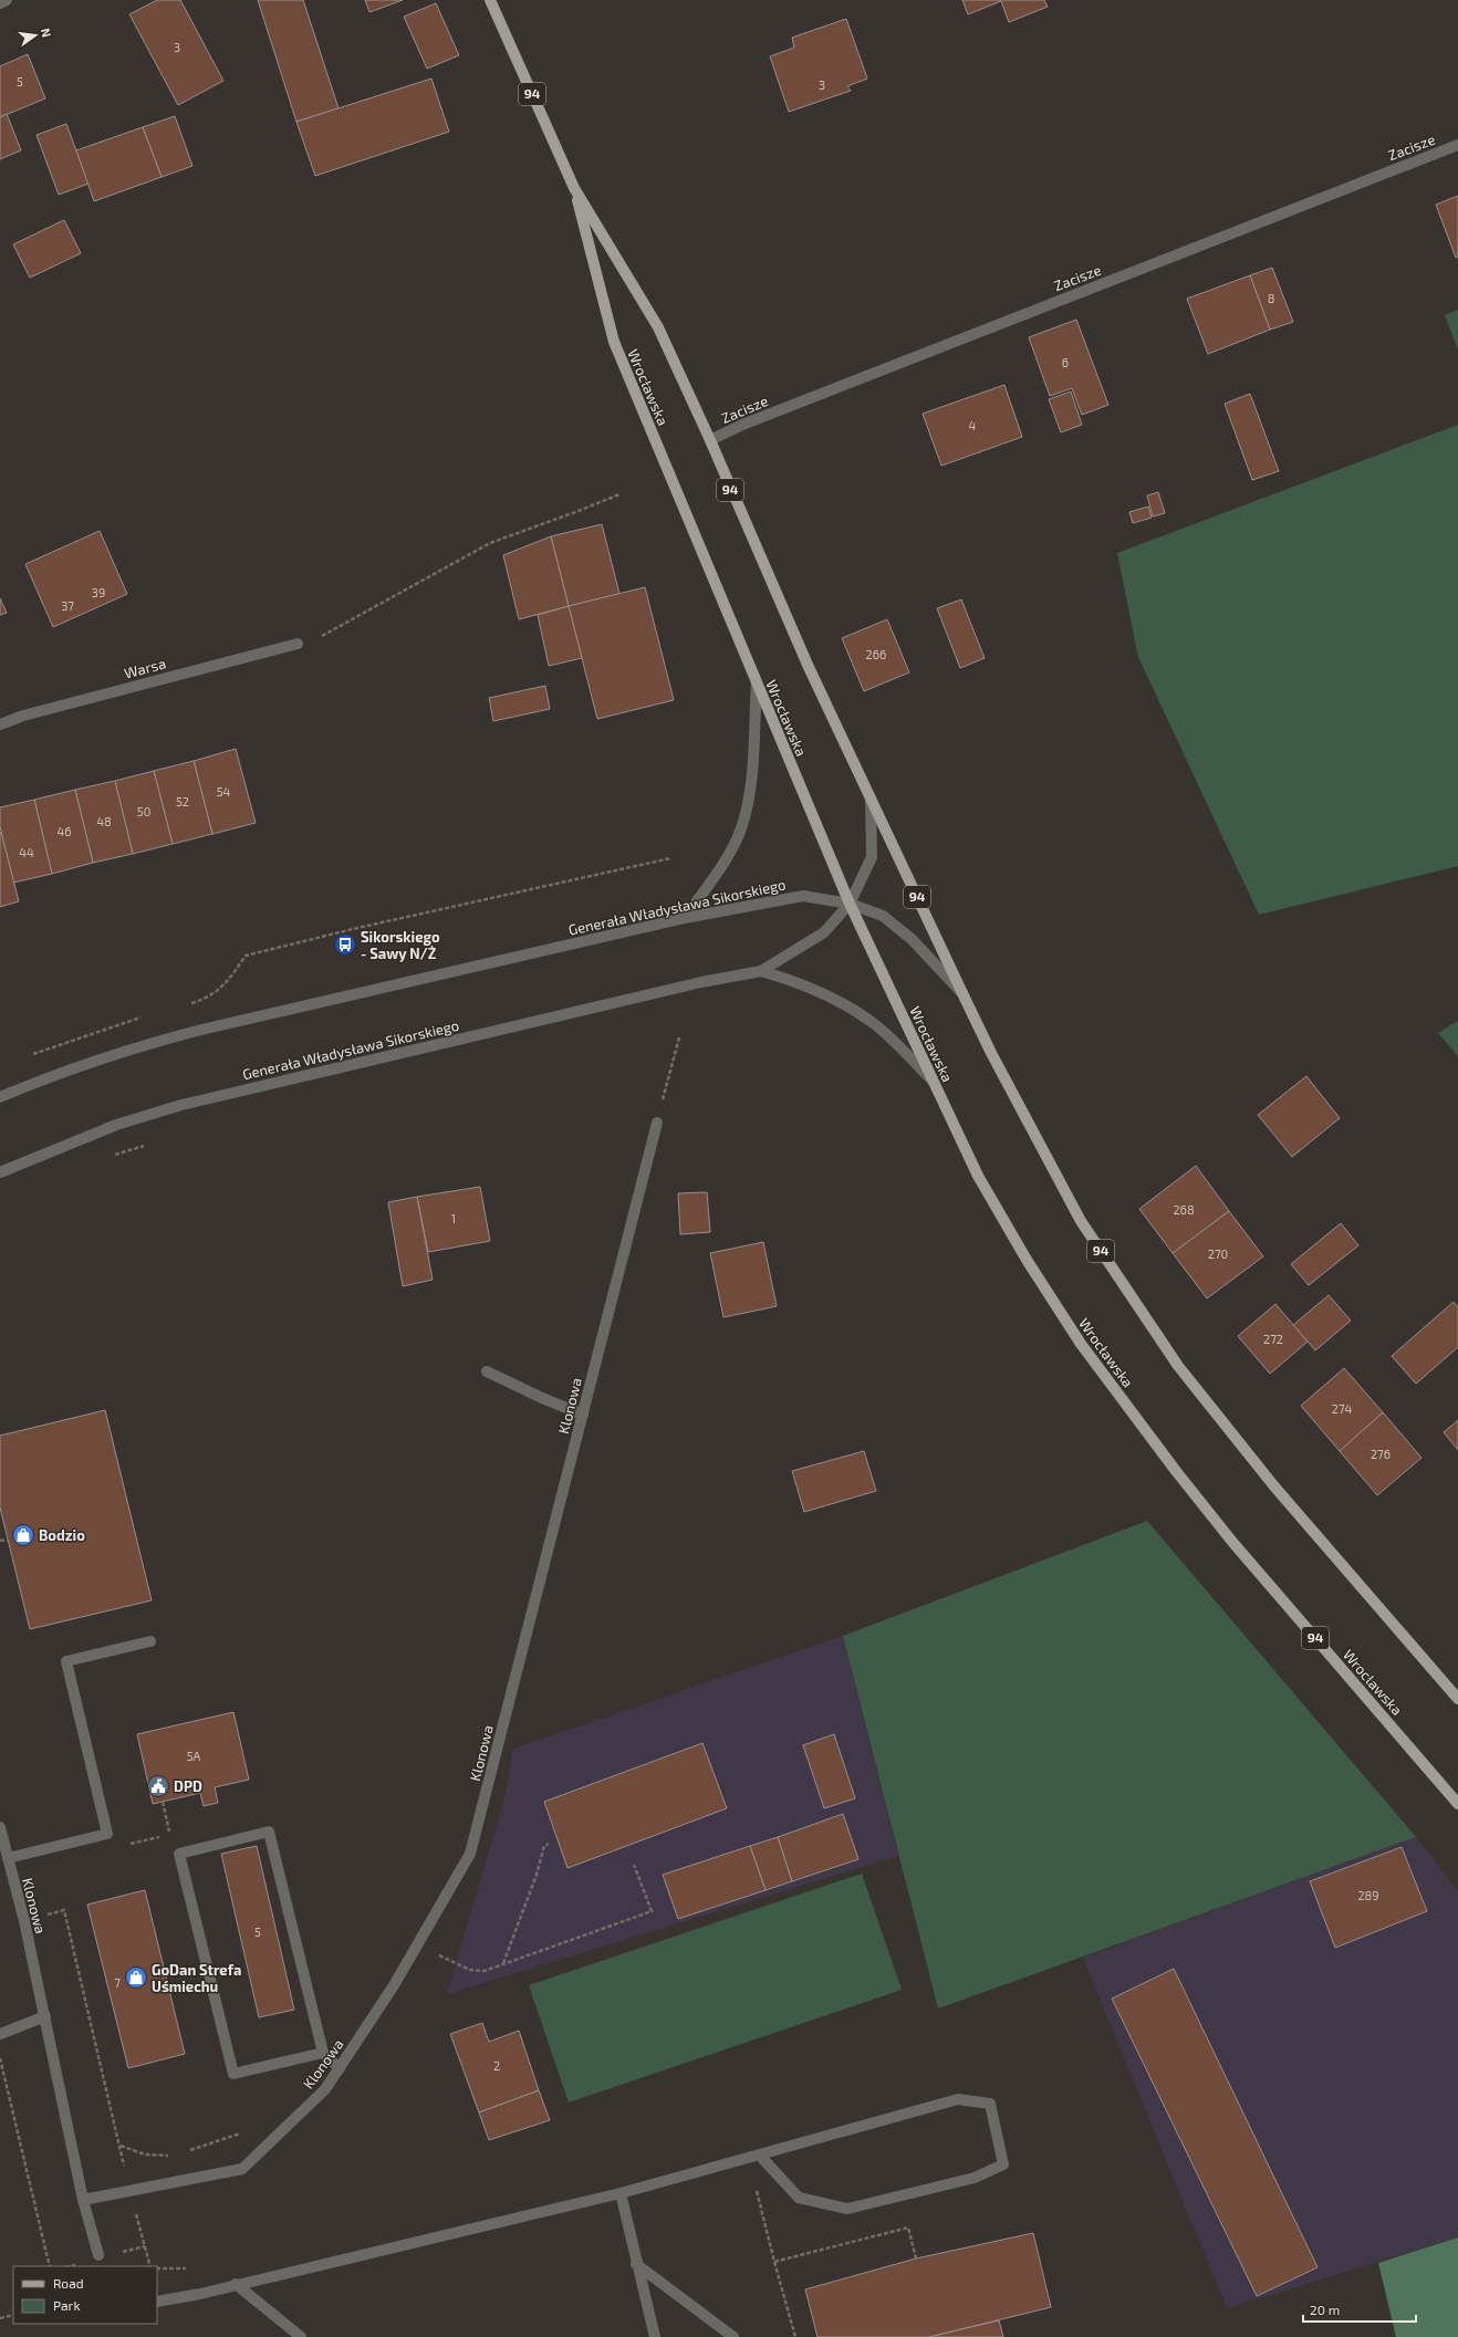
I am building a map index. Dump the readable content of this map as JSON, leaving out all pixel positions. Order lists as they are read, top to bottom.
{
  "streets": {
    "main road": ["94", "Wrocławska"],
    "street": [
      "Zacisze",
      "Warsa",
      "Generała Władysława Sikorskiego",
      "Klonowa"
    ]
  },
  "crossings": [
    ["Zacisze", "Wrocławska"],
    ["Wrocławska", "Generała Władysława Sikorskiego"]
  ],
  "places": {
    "bus stop": ["Sikorskiego - Sawy N/Ż"],
    "shop": ["Bodzio", "GoDan Strefa Uśmiechu"],
    "public building": ["DPD"]
  },
  "house_numbers": [
    "3",
    "5",
    "3",
    "8",
    "6",
    "4",
    "39",
    "37",
    "266",
    "54",
    "52",
    "50",
    "48",
    "46",
    "44",
    "268",
    "1",
    "270",
    "272",
    "274",
    "276",
    "5A",
    "289",
    "5",
    "7",
    "2"
  ],
  "legend": ["Road", "Park"],
  "scale_bar": "20 m",
  "north": "right"
}
